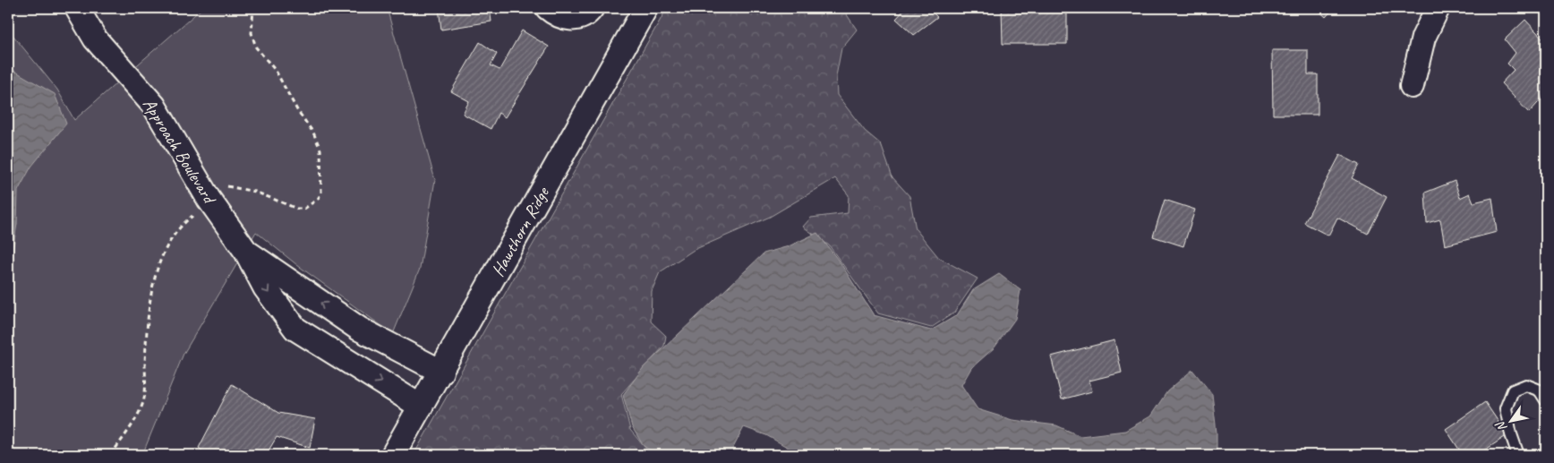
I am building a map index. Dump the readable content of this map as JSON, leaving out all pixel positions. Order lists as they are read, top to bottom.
{
  "streets": {
    "street": ["Approach Boulevard", "Hawthorn Ridge"]
  },
  "crossings": [
    ["Approach Boulevard", "Hawthorn Ridge"]
  ],
  "north": "bottom left"
}
